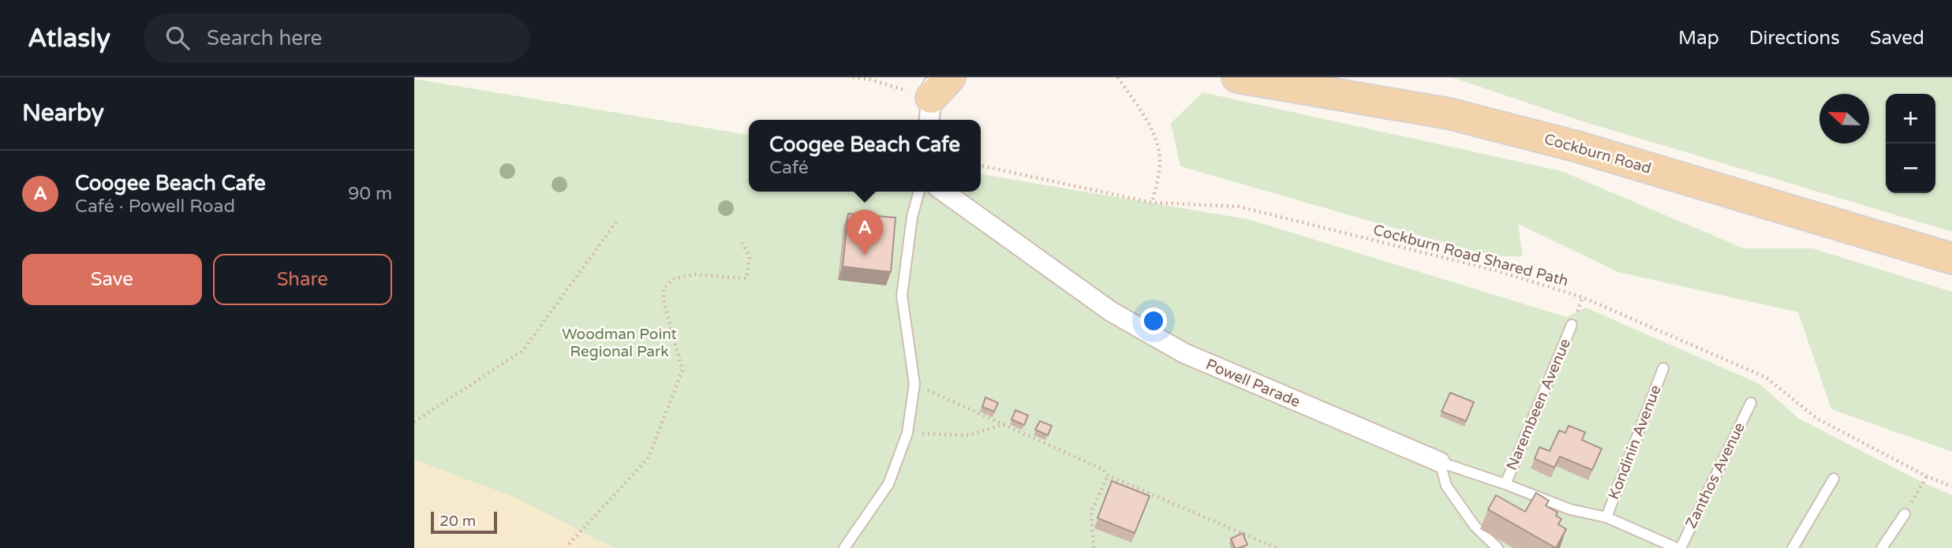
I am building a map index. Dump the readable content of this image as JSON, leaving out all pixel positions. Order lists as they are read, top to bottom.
{
  "streets": {
    "main road": ["Cockburn Road"],
    "street": ["Powell Parade"],
    "lane": ["Narembeen Avenue", "Kondinin Avenue", "Zanthos Avenue"],
    "path": ["Cockburn Road Shared Path"]
  },
  "crossings": [
    ["Powell Parade", "Narembeen Avenue"],
    ["Powell Parade", "Kondinin Avenue"],
    ["Powell Parade", "Zanthos Avenue"]
  ],
  "parks": ["Woodman Point Regional Park"],
  "scale_bar": "20 m",
  "north": "left",
  "page": {
    "header": "Atlasly",
    "search": "Search here",
    "nav": ["Map", "Directions", "Saved"],
    "heading": "Nearby",
    "map_buttons": ["+", "−"],
    "popup": ["Coogee Beach Cafe", "Café"],
    "list": [
      {
        "mark": "A",
        "name": "Coogee Beach Cafe",
        "note": "Café · Powell Road",
        "value": "90 m"
      }
    ],
    "pins": "A",
    "buttons": ["Save", "Share"],
    "scale": "20 m"
  }
}
